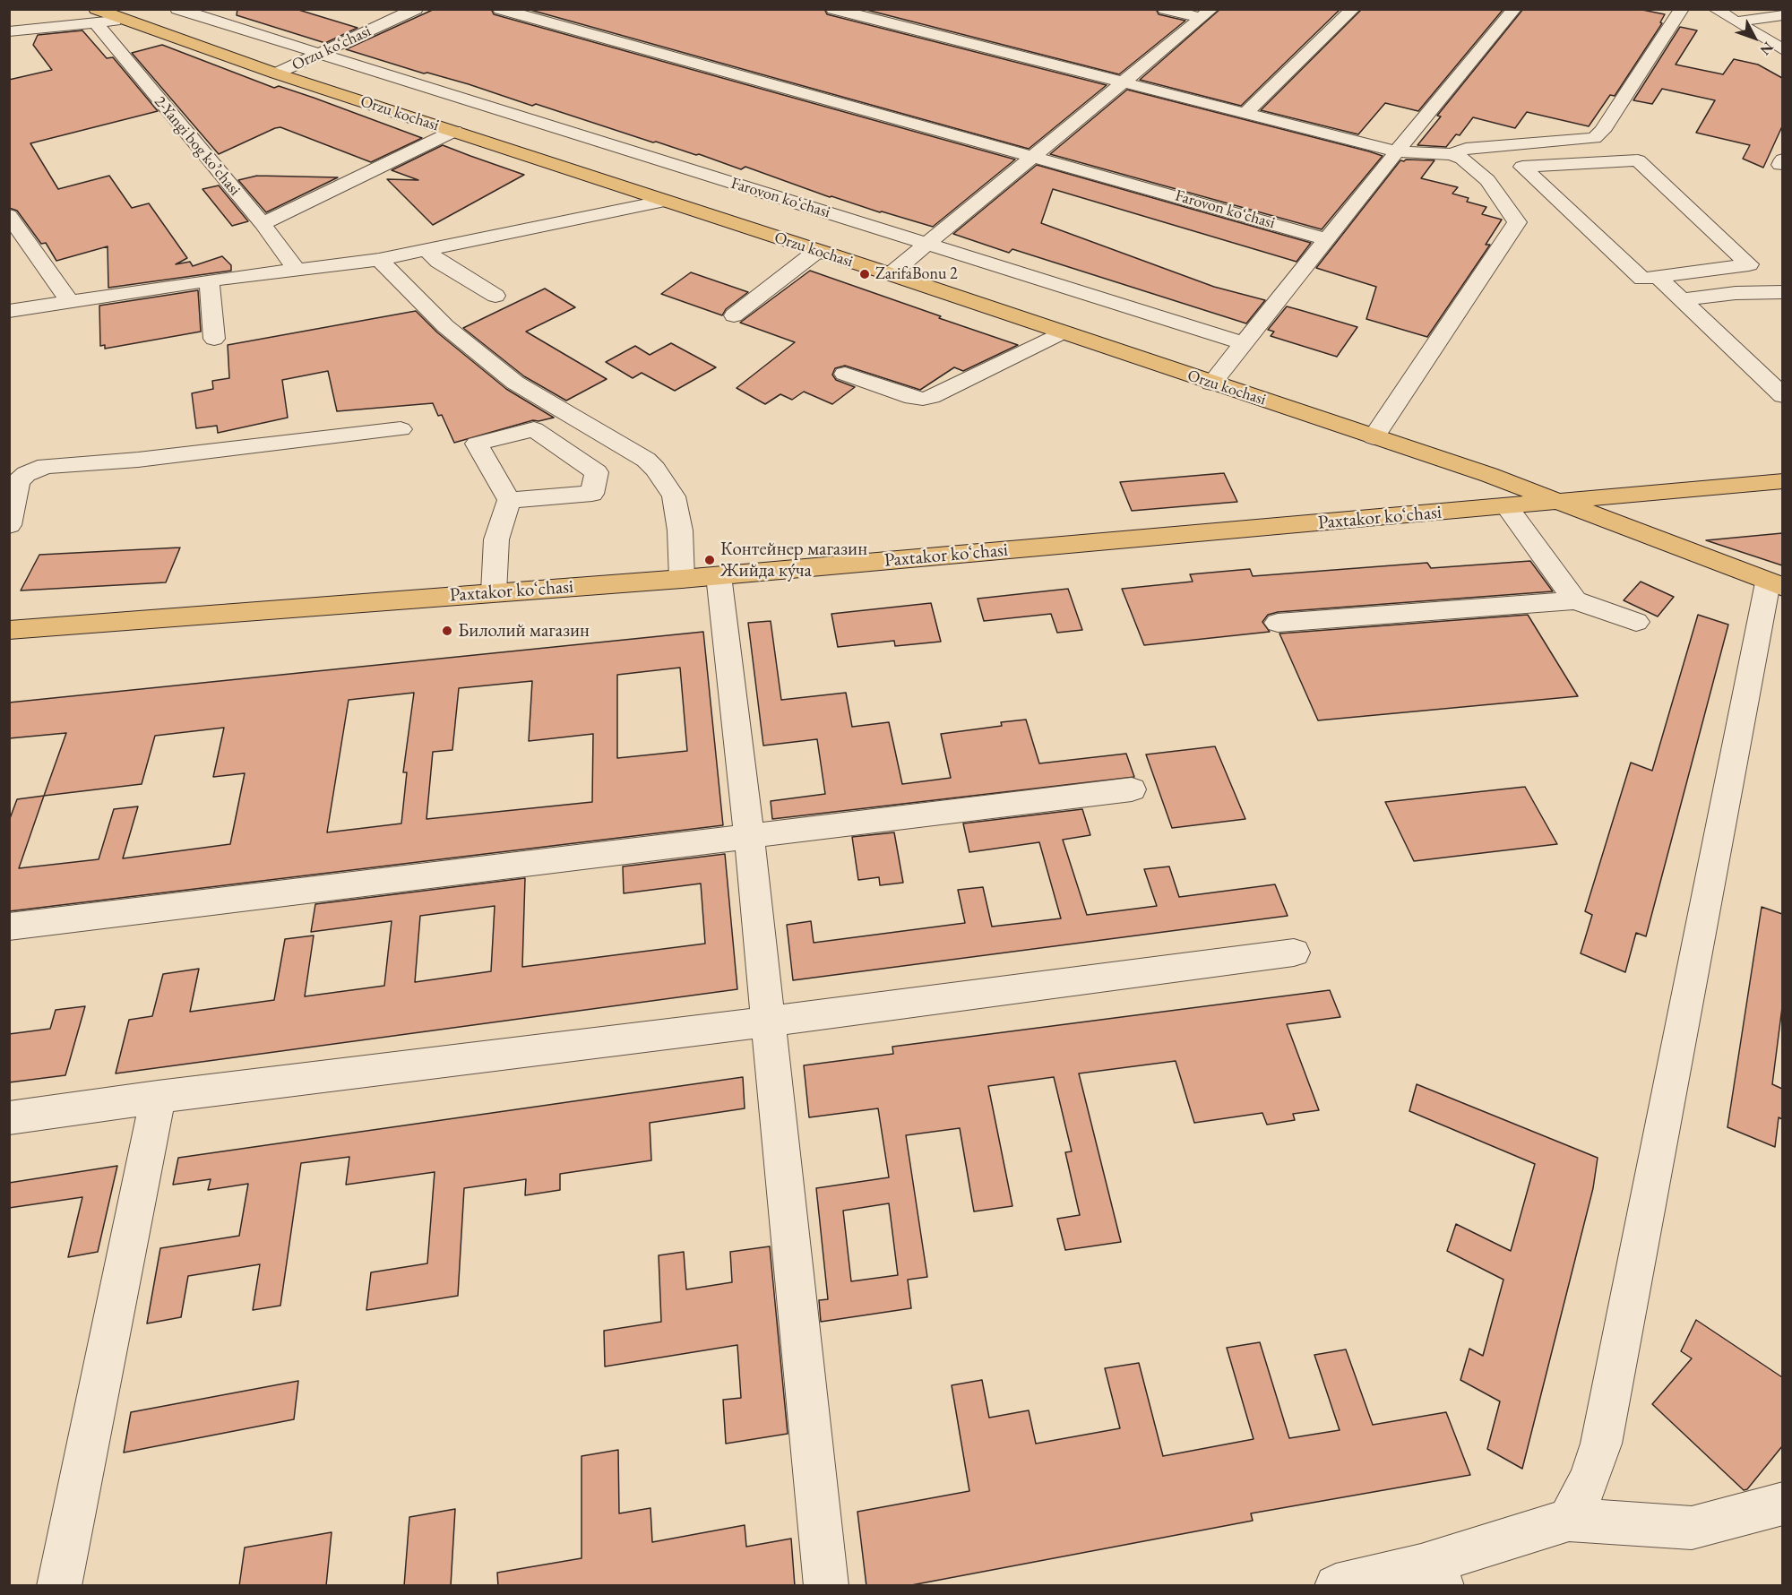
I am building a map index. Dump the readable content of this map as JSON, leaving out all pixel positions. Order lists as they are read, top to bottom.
{
  "streets": {
    "main road": ["Orzu kochasi", "Paxtakor koʻchasi"],
    "street": ["Orzu koʻchasi", "2-Yangi bog koʼchasi", "Farovon koʻchasi"]
  },
  "crossings": [
    ["Orzu koʻchasi", "Orzu kochasi"],
    ["Orzu koʻchasi", "Farovon koʻchasi"],
    ["Orzu kochasi", "2-Yangi bog koʼchasi"],
    ["Orzu kochasi", "Paxtakor koʻchasi"]
  ],
  "places": ["ZarifaBonu 2", "Контейнер магазин Жийда ку́ча", "Билолий магазин"],
  "north": "bottom right"
}
